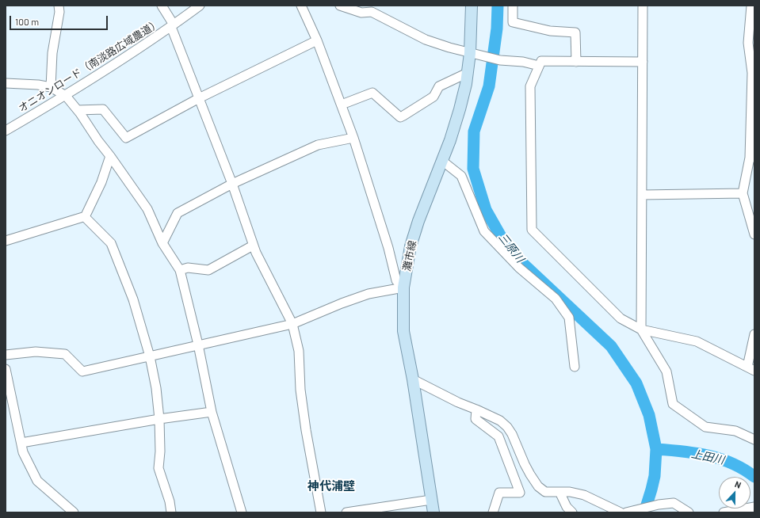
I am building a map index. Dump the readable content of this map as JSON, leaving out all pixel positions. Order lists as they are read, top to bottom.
{
  "streets": {
    "main road": ["灘市線"],
    "street": ["オニオンロード（南淡路広域農道）"]
  },
  "districts": ["神代浦壁"],
  "water": ["三原川", "上田川"],
  "scale_bar": "100 m",
  "north": "top"
}
